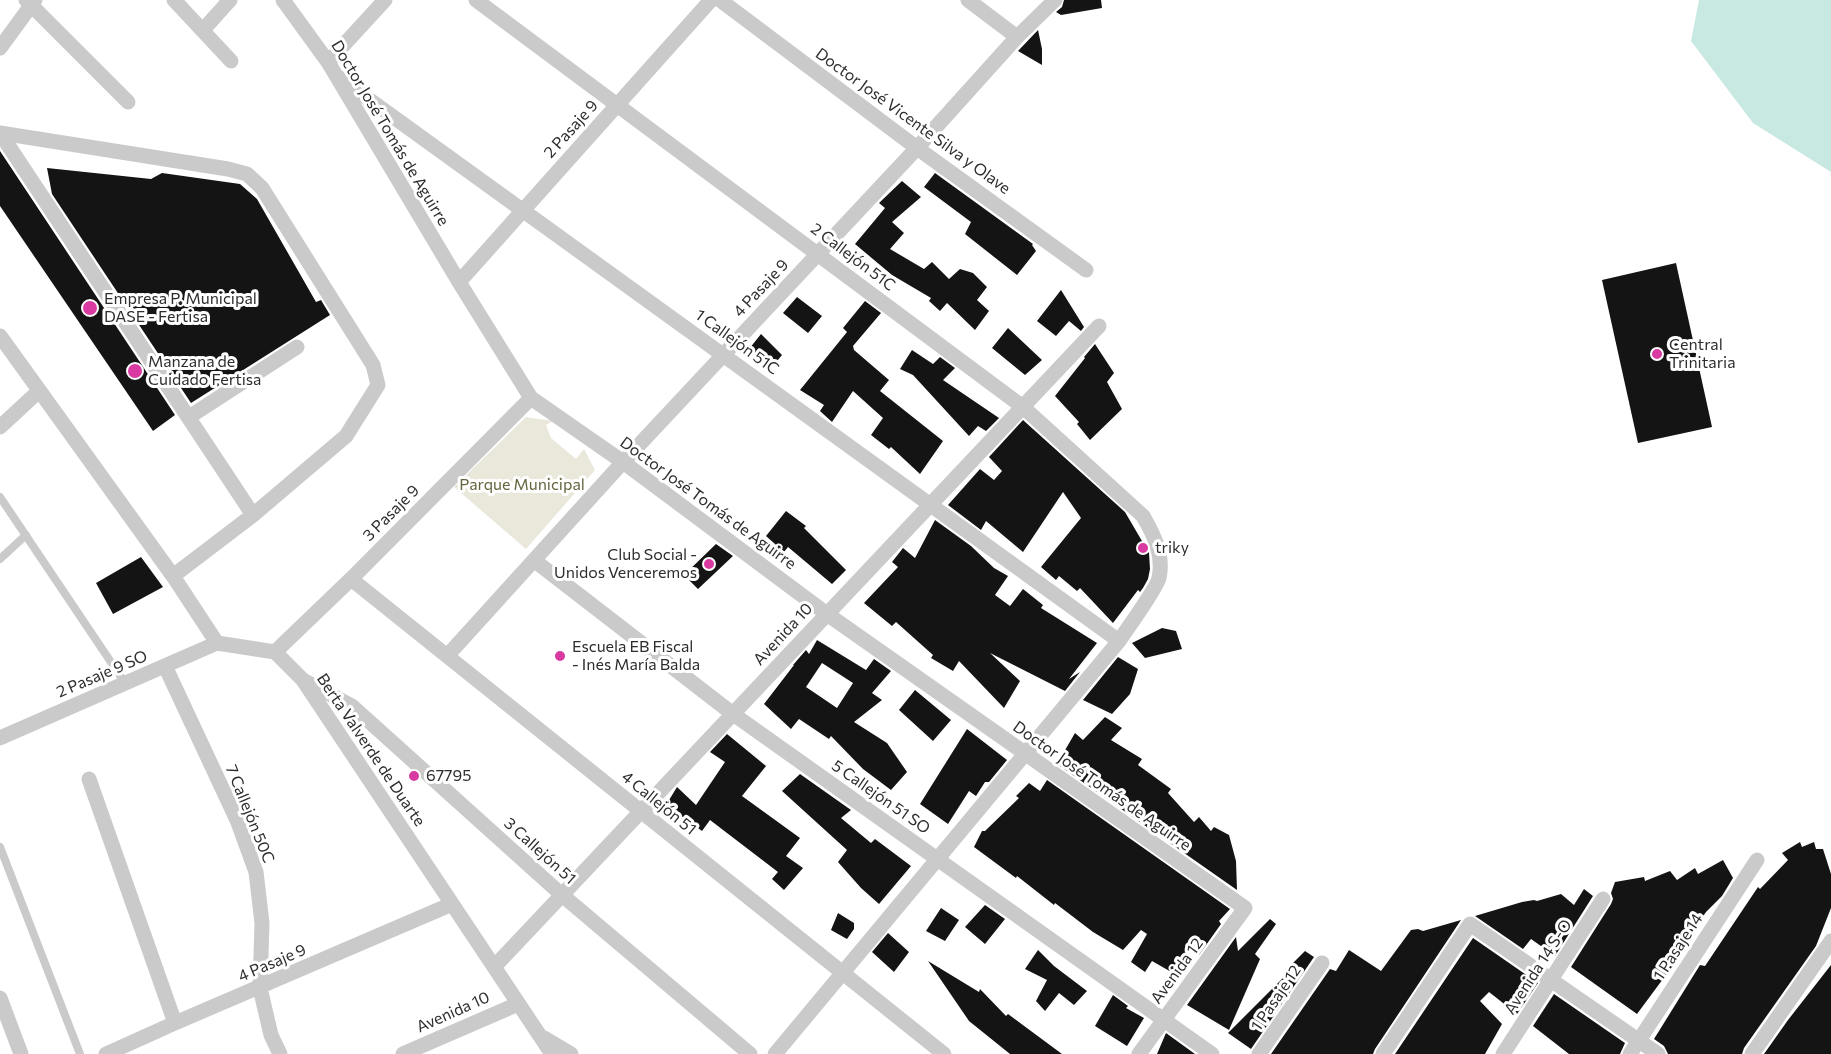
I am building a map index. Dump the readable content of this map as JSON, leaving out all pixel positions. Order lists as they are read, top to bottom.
{
  "streets": {
    "street": [
      "Doctor José Vicente Silva y Olave",
      "2 Pasaje 9",
      "Doctor José Tomás de Aguirre",
      "2 Callejón 51C",
      "4 Pasaje 9",
      "1 Callejón 51C",
      "3 Pasaje 9",
      "Avenida 10",
      "2 Pasaje 9 SO",
      "Berta Valverde de Duarte",
      "5 Callejón 51 SO",
      "4 Callejón 51",
      "7 Callejón 50C",
      "3 Callejón 51",
      "1 Pasaje 14",
      "Avenida 14 S-O",
      "Avenida 12",
      "1 Pasaje 12"
    ]
  },
  "crossings": [
    ["Doctor José Vicente Silva y Olave", "4 Pasaje 9"],
    ["2 Pasaje 9", "Doctor José Tomás de Aguirre"],
    ["2 Pasaje 9", "2 Callejón 51C"],
    ["2 Pasaje 9", "1 Callejón 51C"],
    ["Doctor José Tomás de Aguirre", "4 Pasaje 9"],
    ["Doctor José Tomás de Aguirre", "1 Callejón 51C"],
    ["Doctor José Tomás de Aguirre", "3 Pasaje 9"],
    ["Doctor José Tomás de Aguirre", "Avenida 10"],
    ["Doctor José Tomás de Aguirre", "Avenida 12"],
    ["2 Callejón 51C", "4 Pasaje 9"],
    ["2 Callejón 51C", "1 Callejón 51C"],
    ["2 Callejón 51C", "Avenida 10"],
    ["4 Pasaje 9", "1 Callejón 51C"],
    ["4 Pasaje 9", "Berta Valverde de Duarte"],
    ["4 Pasaje 9", "5 Callejón 51 SO"],
    ["4 Pasaje 9", "4 Callejón 51"],
    ["4 Pasaje 9", "7 Callejón 50C"],
    ["1 Callejón 51C", "Avenida 10"],
    ["3 Pasaje 9", "Berta Valverde de Duarte"],
    ["3 Pasaje 9", "4 Callejón 51"],
    ["Avenida 10", "Berta Valverde de Duarte"],
    ["Avenida 10", "5 Callejón 51 SO"],
    ["Avenida 10", "4 Callejón 51"],
    ["Avenida 10", "3 Callejón 51"],
    ["2 Pasaje 9 SO", "7 Callejón 50C"],
    ["Berta Valverde de Duarte", "3 Callejón 51"],
    ["5 Callejón 51 SO", "Avenida 12"]
  ],
  "parks": ["Parque Municipal"],
  "places": [
    "Empresa P. Municipal DASE - Fertisa",
    "Central Trinitaria",
    "Manzana de Cuidado Fertisa",
    "triky",
    "Club Social - Unidos Venceremos",
    "Escuela EB Fiscal - Inés María Balda",
    "67795"
  ]
}
